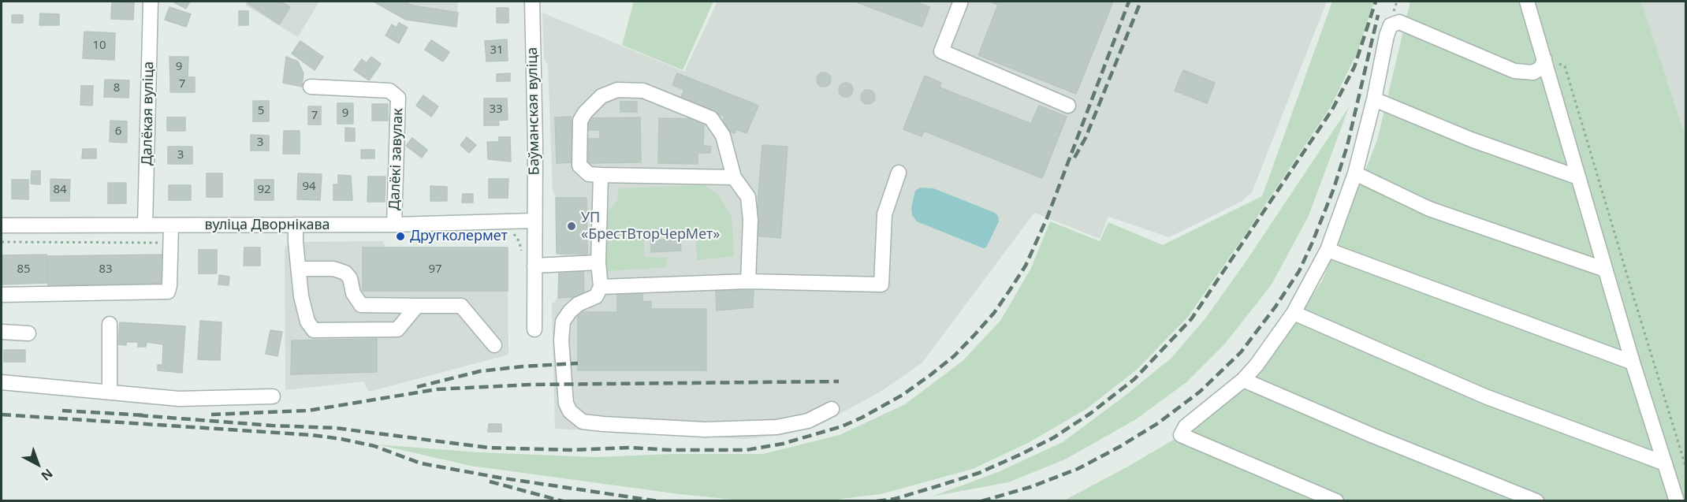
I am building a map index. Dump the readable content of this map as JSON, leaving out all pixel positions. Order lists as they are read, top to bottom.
{
  "streets": {
    "street": [
      "Баўманская вуліца",
      "Далёкая вуліца",
      "Далёкі завулак",
      "вуліца Дворнікава"
    ]
  },
  "crossings": [
    ["Баўманская вуліца", "вуліца Дворнікава"],
    ["Далёкая вуліца", "вуліца Дворнікава"],
    ["Далёкі завулак", "вуліца Дворнікава"]
  ],
  "places": ["УП «БрестВторЧерМет»", "Другколермет"],
  "house_numbers": [
    "10",
    "31",
    "9",
    "7",
    "8",
    "33",
    "5",
    "9",
    "7",
    "6",
    "3",
    "3",
    "94",
    "84",
    "92",
    "85",
    "83",
    "97"
  ],
  "north": "bottom right"
}
